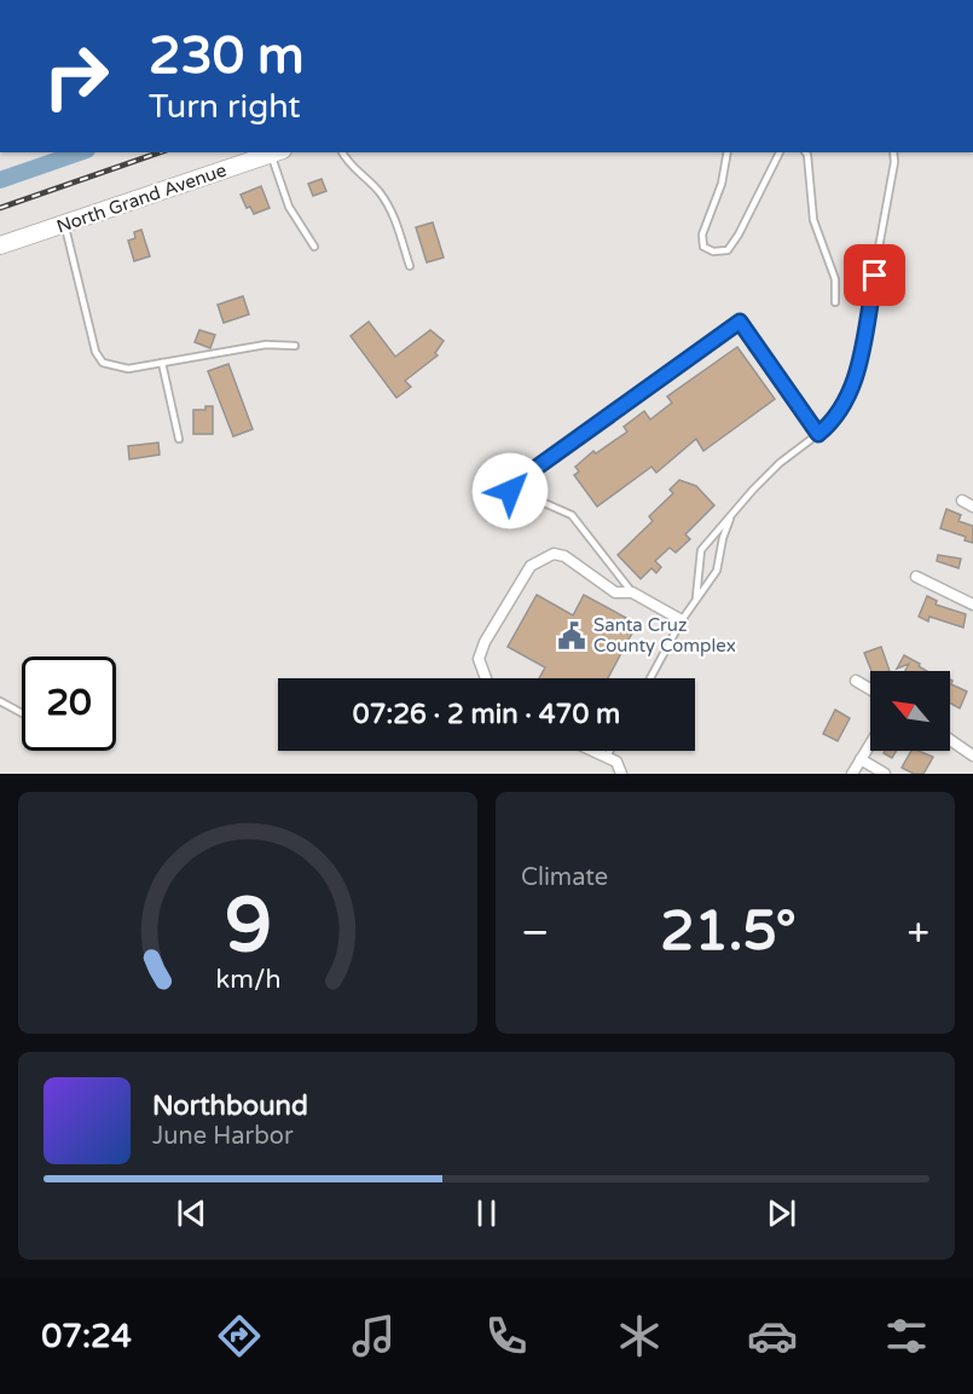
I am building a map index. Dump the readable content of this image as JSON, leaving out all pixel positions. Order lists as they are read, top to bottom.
{
  "streets": {
    "main road": ["North Grand Avenue"]
  },
  "places": {
    "public building": ["Santa Cruz County Complex"]
  },
  "north": "top left",
  "page": {
    "turn": ["230 m", "Turn right"],
    "limit": "20",
    "trip": "07:26 · 2 min · 470 m",
    "tile": "Climate",
    "heat": ["−", "21.5°", "+"],
    "song": ["Northbound", "June Harbor"],
    "tabs": "07:24",
    "gauge": ["9", "km/h"]
  }
}
